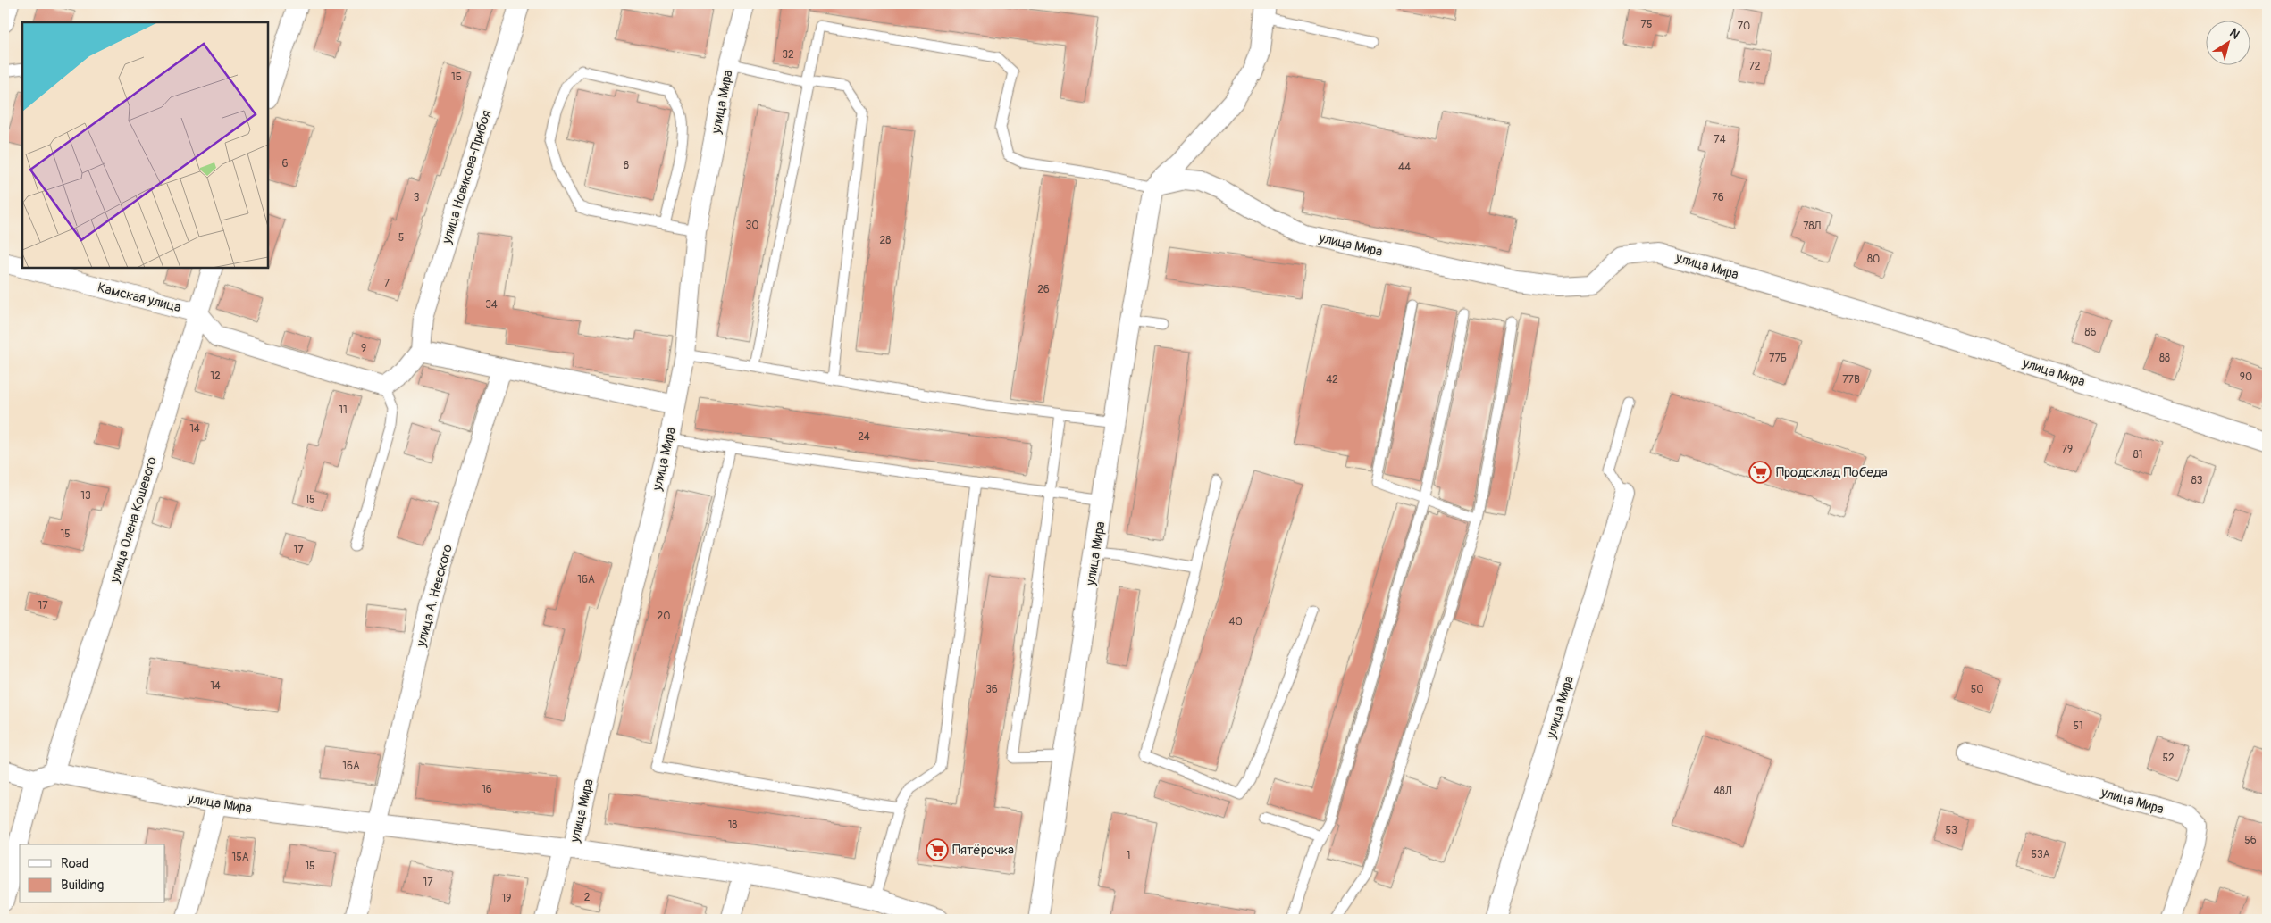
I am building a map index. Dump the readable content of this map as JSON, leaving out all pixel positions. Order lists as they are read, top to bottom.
{
  "streets": {
    "street": [
      "улица Мира",
      "улица Новикова-Прибоя",
      "Камская улица",
      "улица Олена Кошевого",
      "улица А. Невского"
    ]
  },
  "crossings": [
    ["улица Мира", "улица Олена Кошевого"],
    ["улица Мира", "улица А. Невского"],
    ["Камская улица", "улица Олена Кошевого"]
  ],
  "places": {
    "supermarket": ["Продсклад Победа", "Пятёрочка"]
  },
  "house_numbers": [
    "75",
    "70",
    "32",
    "72",
    "1Б",
    "74",
    "6",
    "8",
    "44",
    "3",
    "76",
    "30",
    "78Л",
    "5",
    "28",
    "80",
    "7",
    "26",
    "34",
    "86",
    "9",
    "77Б",
    "88",
    "12",
    "90",
    "42",
    "77В",
    "11",
    "14",
    "24",
    "79",
    "81",
    "83",
    "13",
    "15",
    "15",
    "17",
    "16А",
    "17",
    "20",
    "40",
    "14",
    "36",
    "50",
    "51",
    "52",
    "16А",
    "16",
    "48Л",
    "18",
    "53",
    "56",
    "53А",
    "1",
    "15А",
    "15",
    "17",
    "2",
    "19"
  ],
  "legend": ["Road", "Building"],
  "north": "top right"
}
